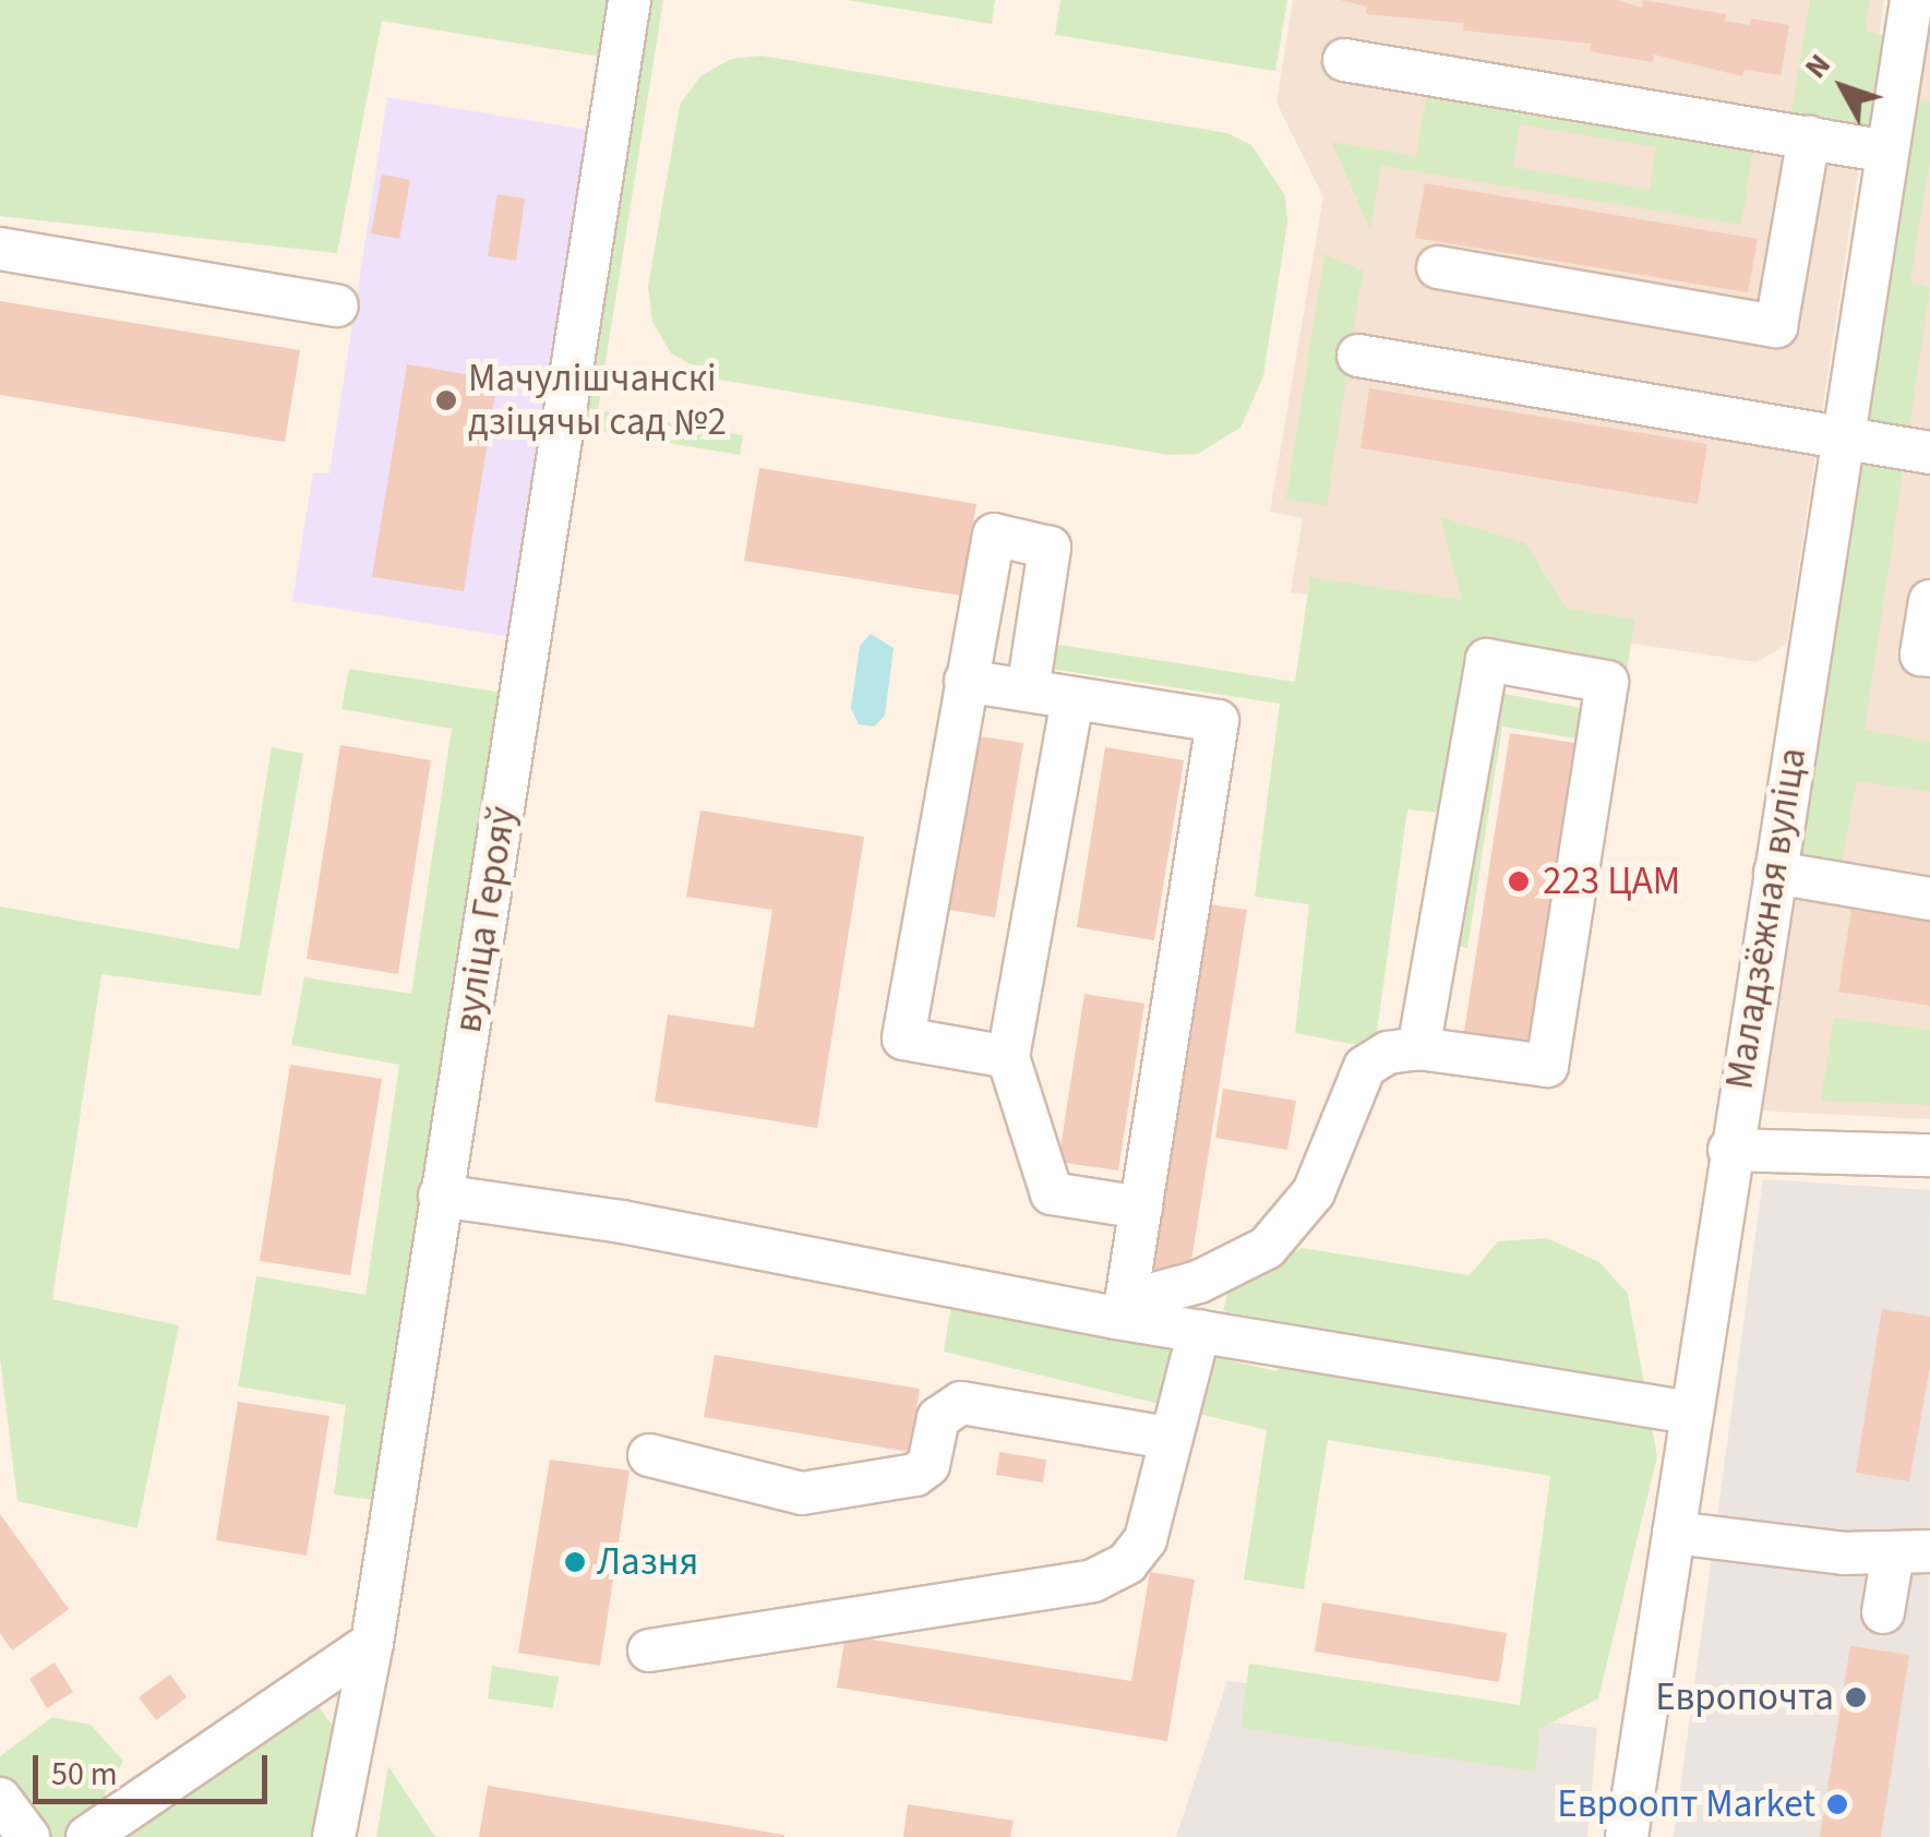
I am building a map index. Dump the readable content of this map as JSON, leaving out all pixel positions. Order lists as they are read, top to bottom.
{
  "streets": {
    "street": ["Маладзёжная вуліца", "вуліца Герояў"]
  },
  "places": [
    "Мачулішчанскі дзіцячы сад №2",
    "223 ЦAM",
    "Лазня",
    "Европочта",
    "Евроопт Market"
  ],
  "scale_bar": "50 m",
  "north": "top left"
}
